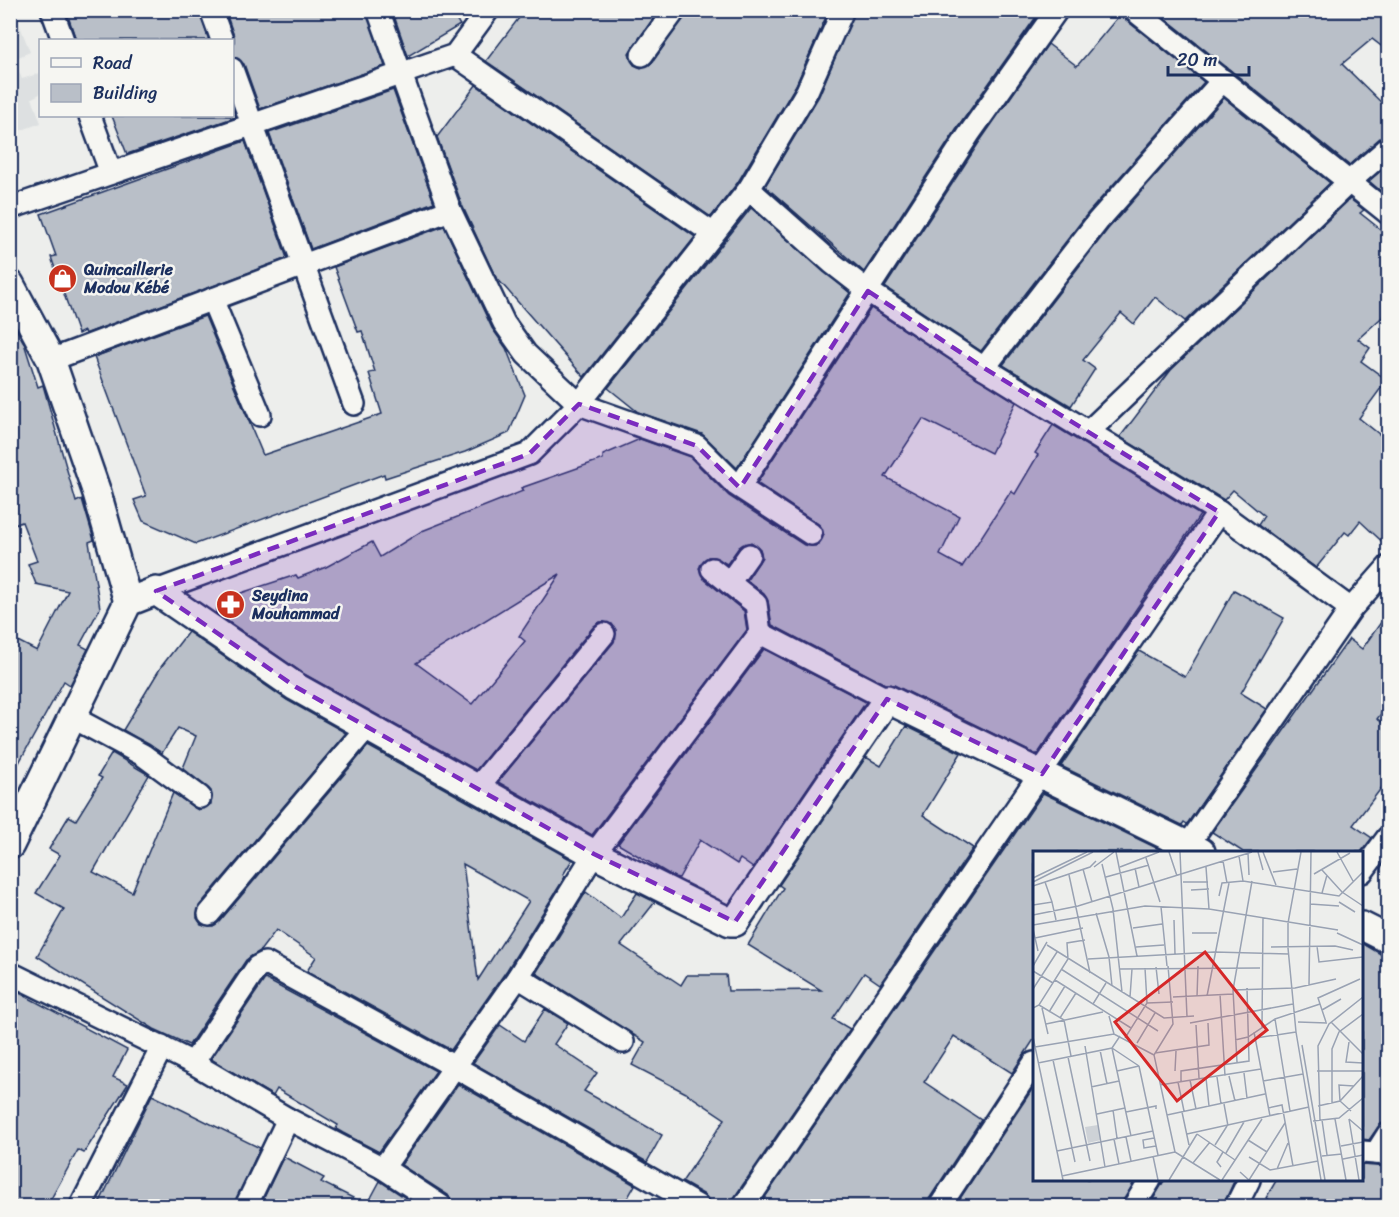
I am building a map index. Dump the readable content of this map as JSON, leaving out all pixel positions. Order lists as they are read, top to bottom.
{
  "places": {
    "shop": ["Quincaillerie Modou Kébé"],
    "pharmacy": ["Seydina Mouhammad"]
  },
  "legend": ["Road", "Building"],
  "scale_bar": "20 m"
}
